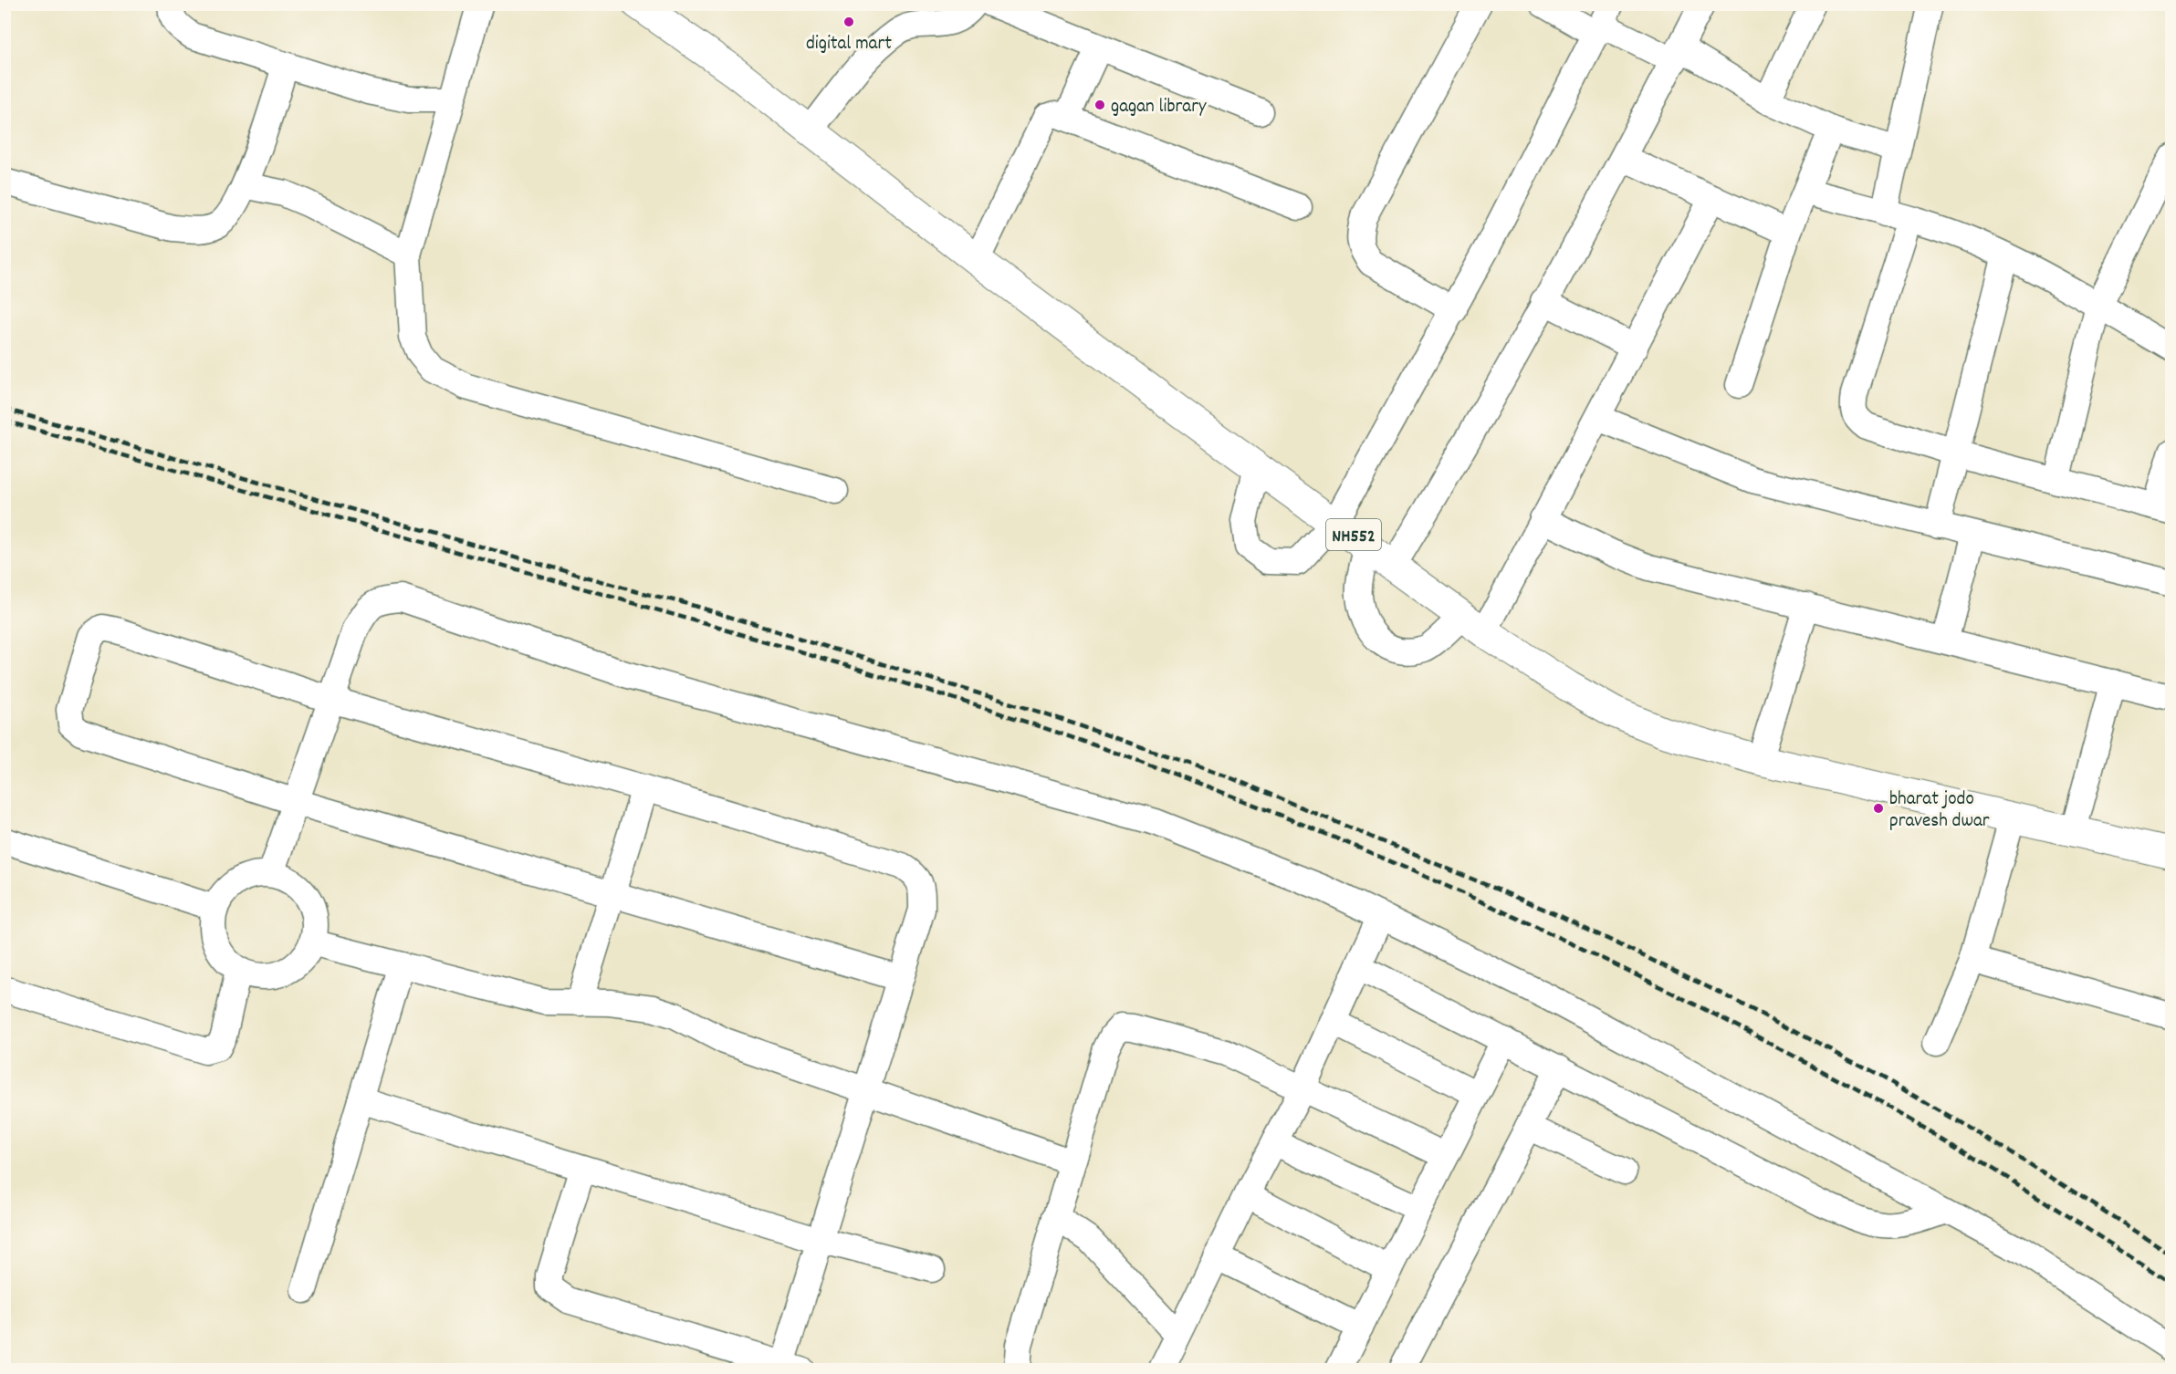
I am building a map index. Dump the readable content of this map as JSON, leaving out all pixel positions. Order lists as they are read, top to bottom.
{
  "streets": {
    "highway": ["NH552"]
  },
  "places": ["digital mart", "gagan library", "bharat jodo pravesh dwar"]
}
